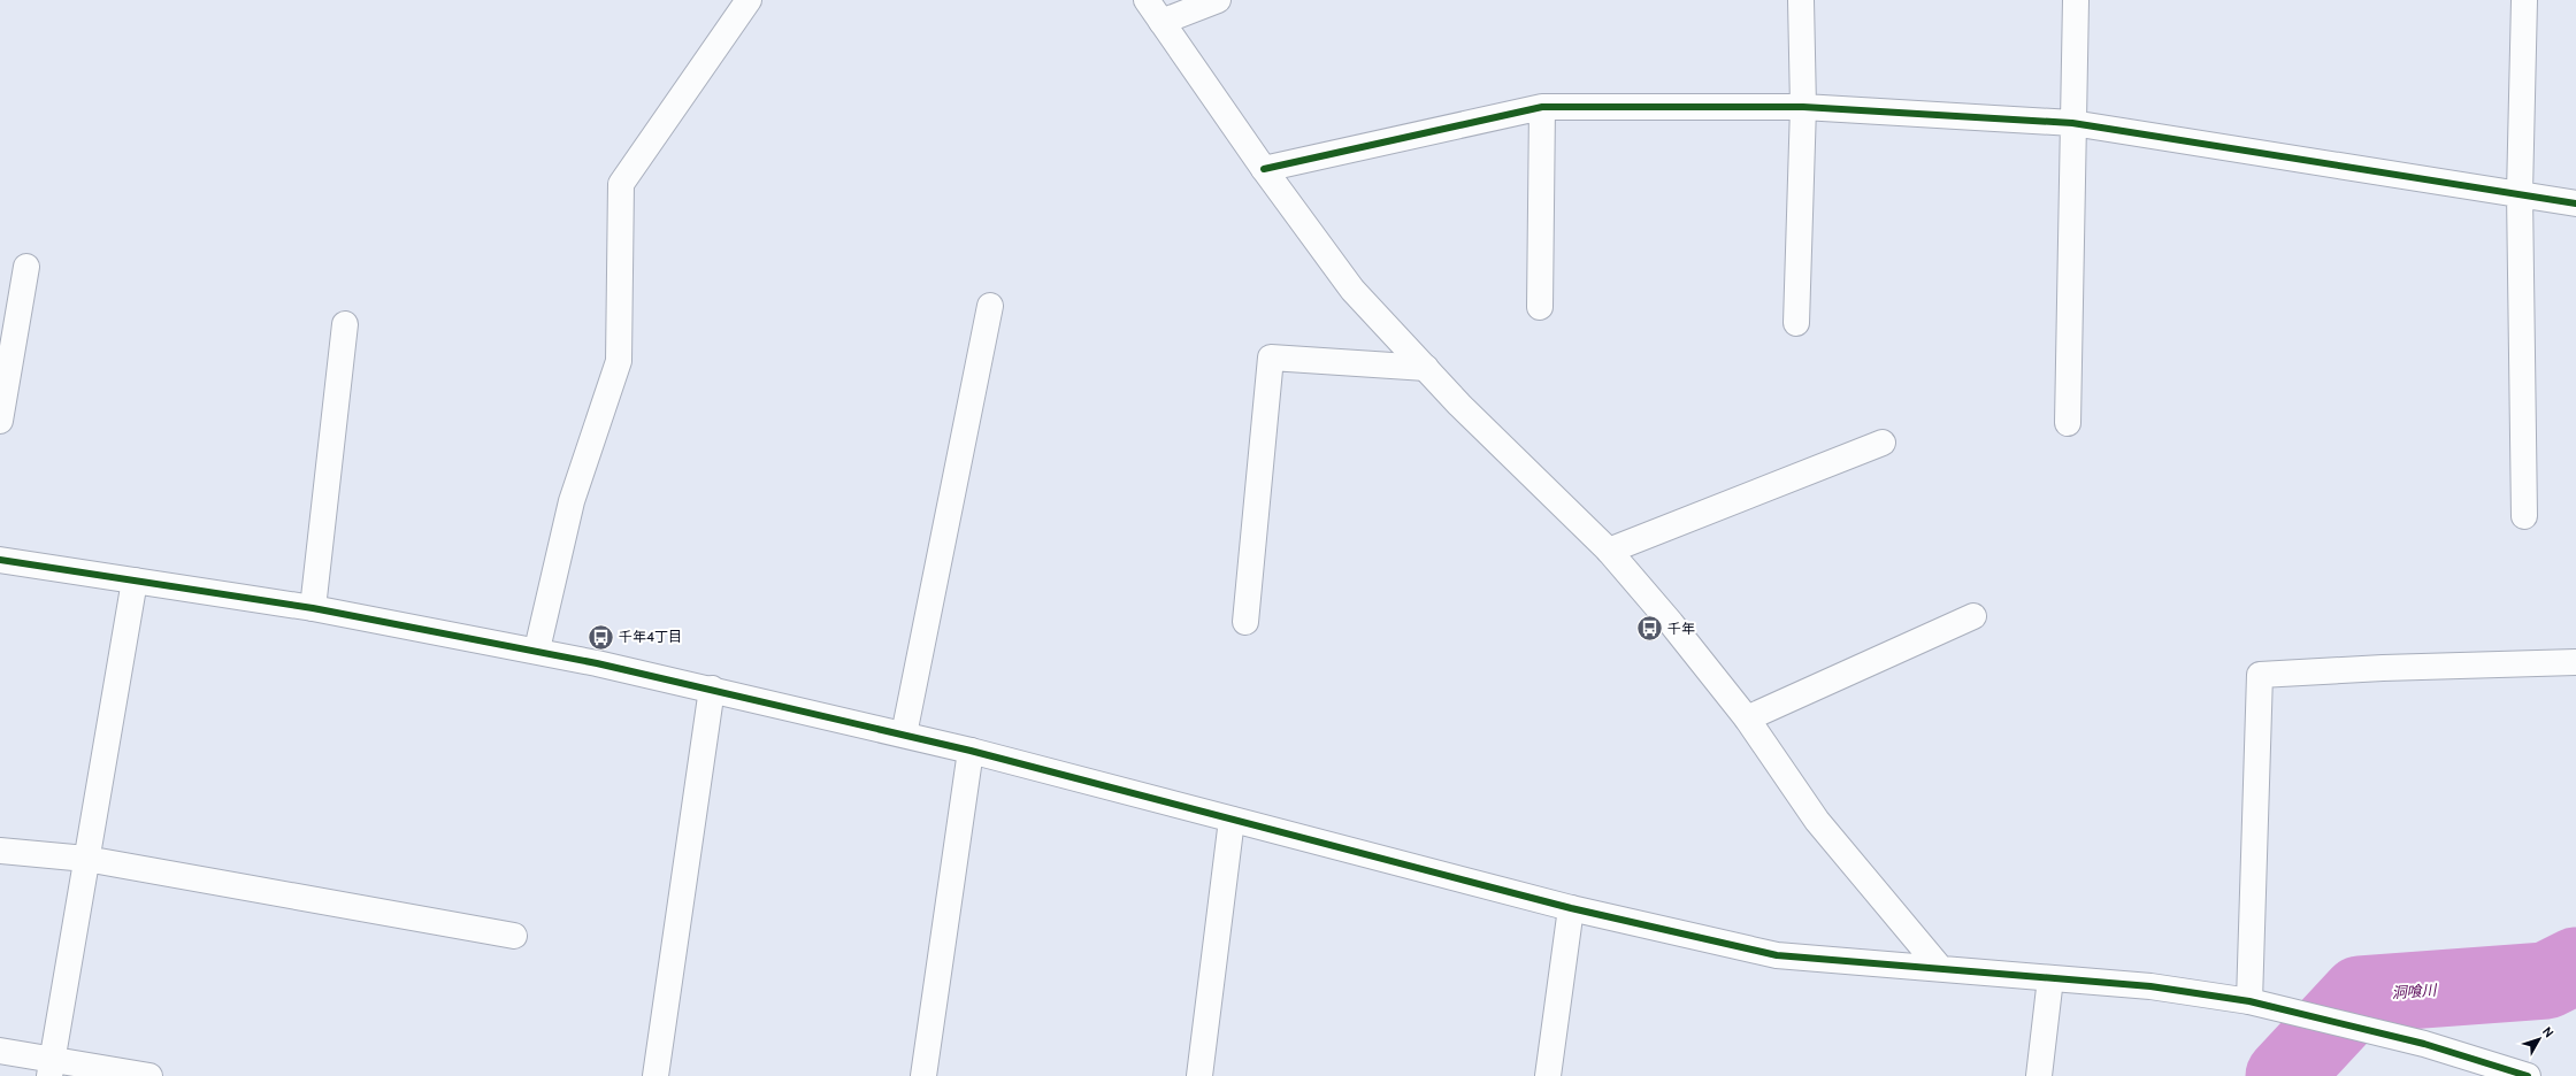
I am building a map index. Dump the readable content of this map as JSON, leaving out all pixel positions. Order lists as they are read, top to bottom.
{
  "water": ["洞喰川"],
  "places": {
    "bus stop": ["千年", "千年4丁目"]
  },
  "north": "top right"
}
